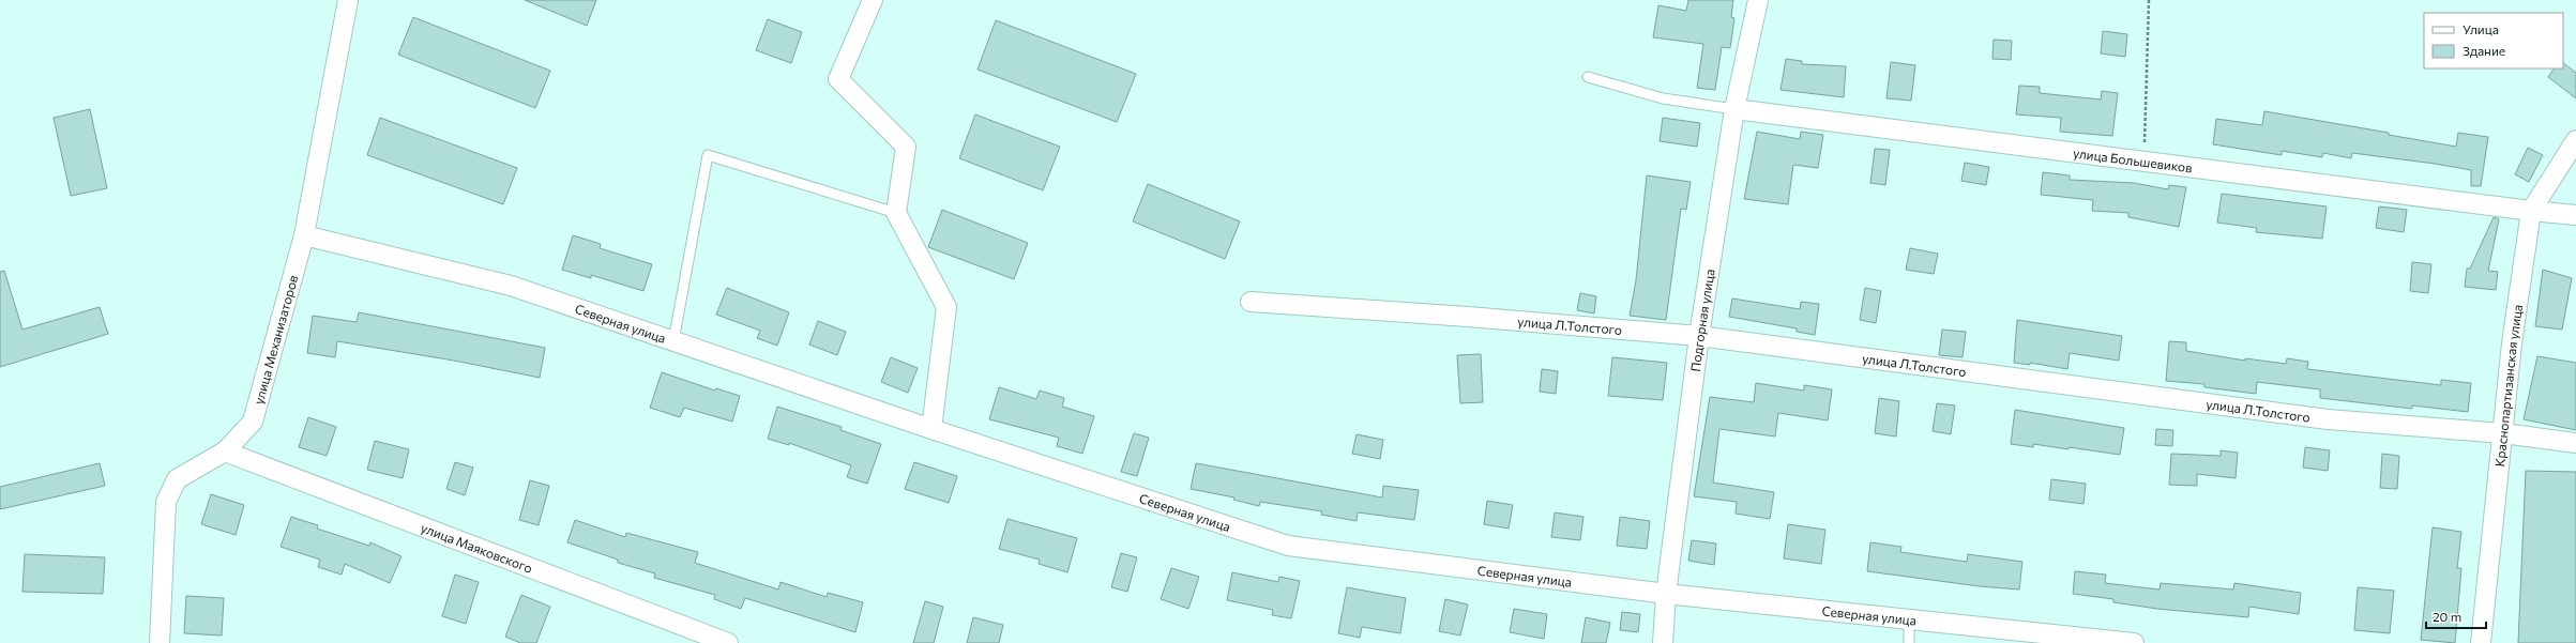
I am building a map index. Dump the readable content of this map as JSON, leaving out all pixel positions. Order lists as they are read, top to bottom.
{
  "streets": {
    "street": [
      "улица Большевиков",
      "Подгорная улица",
      "Северная улица",
      "улица Л.Толстого",
      "улица Механизаторов",
      "Краснопартизанская улица",
      "улица Маяковского"
    ]
  },
  "crossings": [
    ["улица Большевиков", "Подгорная улица"],
    ["улица Большевиков", "Краснопартизанская улица"],
    ["Подгорная улица", "Северная улица"],
    ["Подгорная улица", "улица Л.Толстого"],
    ["Северная улица", "улица Механизаторов"],
    ["улица Л.Толстого", "Краснопартизанская улица"],
    ["улица Механизаторов", "улица Маяковского"]
  ],
  "legend": ["Улица", "Здание"],
  "scale_bar": "20 m"
}
